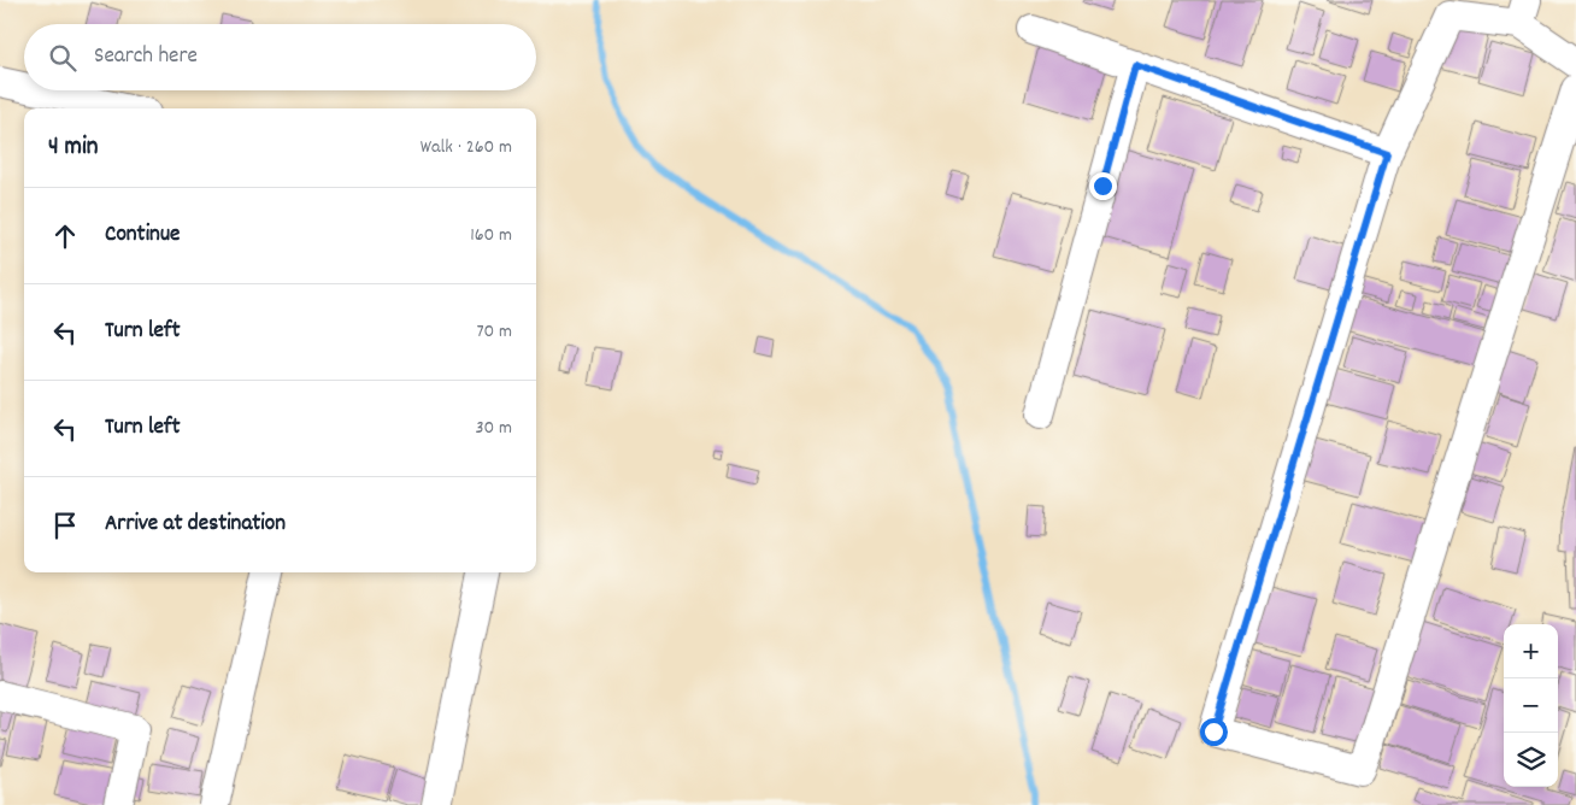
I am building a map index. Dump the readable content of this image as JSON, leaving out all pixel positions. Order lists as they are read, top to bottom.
{
  "page": {
    "search": "Search here",
    "heading": ["4 min", "Walk · 260 m"],
    "list": [
      ["Continue", "160 m"],
      ["Turn left", "70 m"],
      ["Turn left", "30 m"],
      "Arrive at destination"
    ],
    "map_buttons": ["+", "−"]
  }
}
